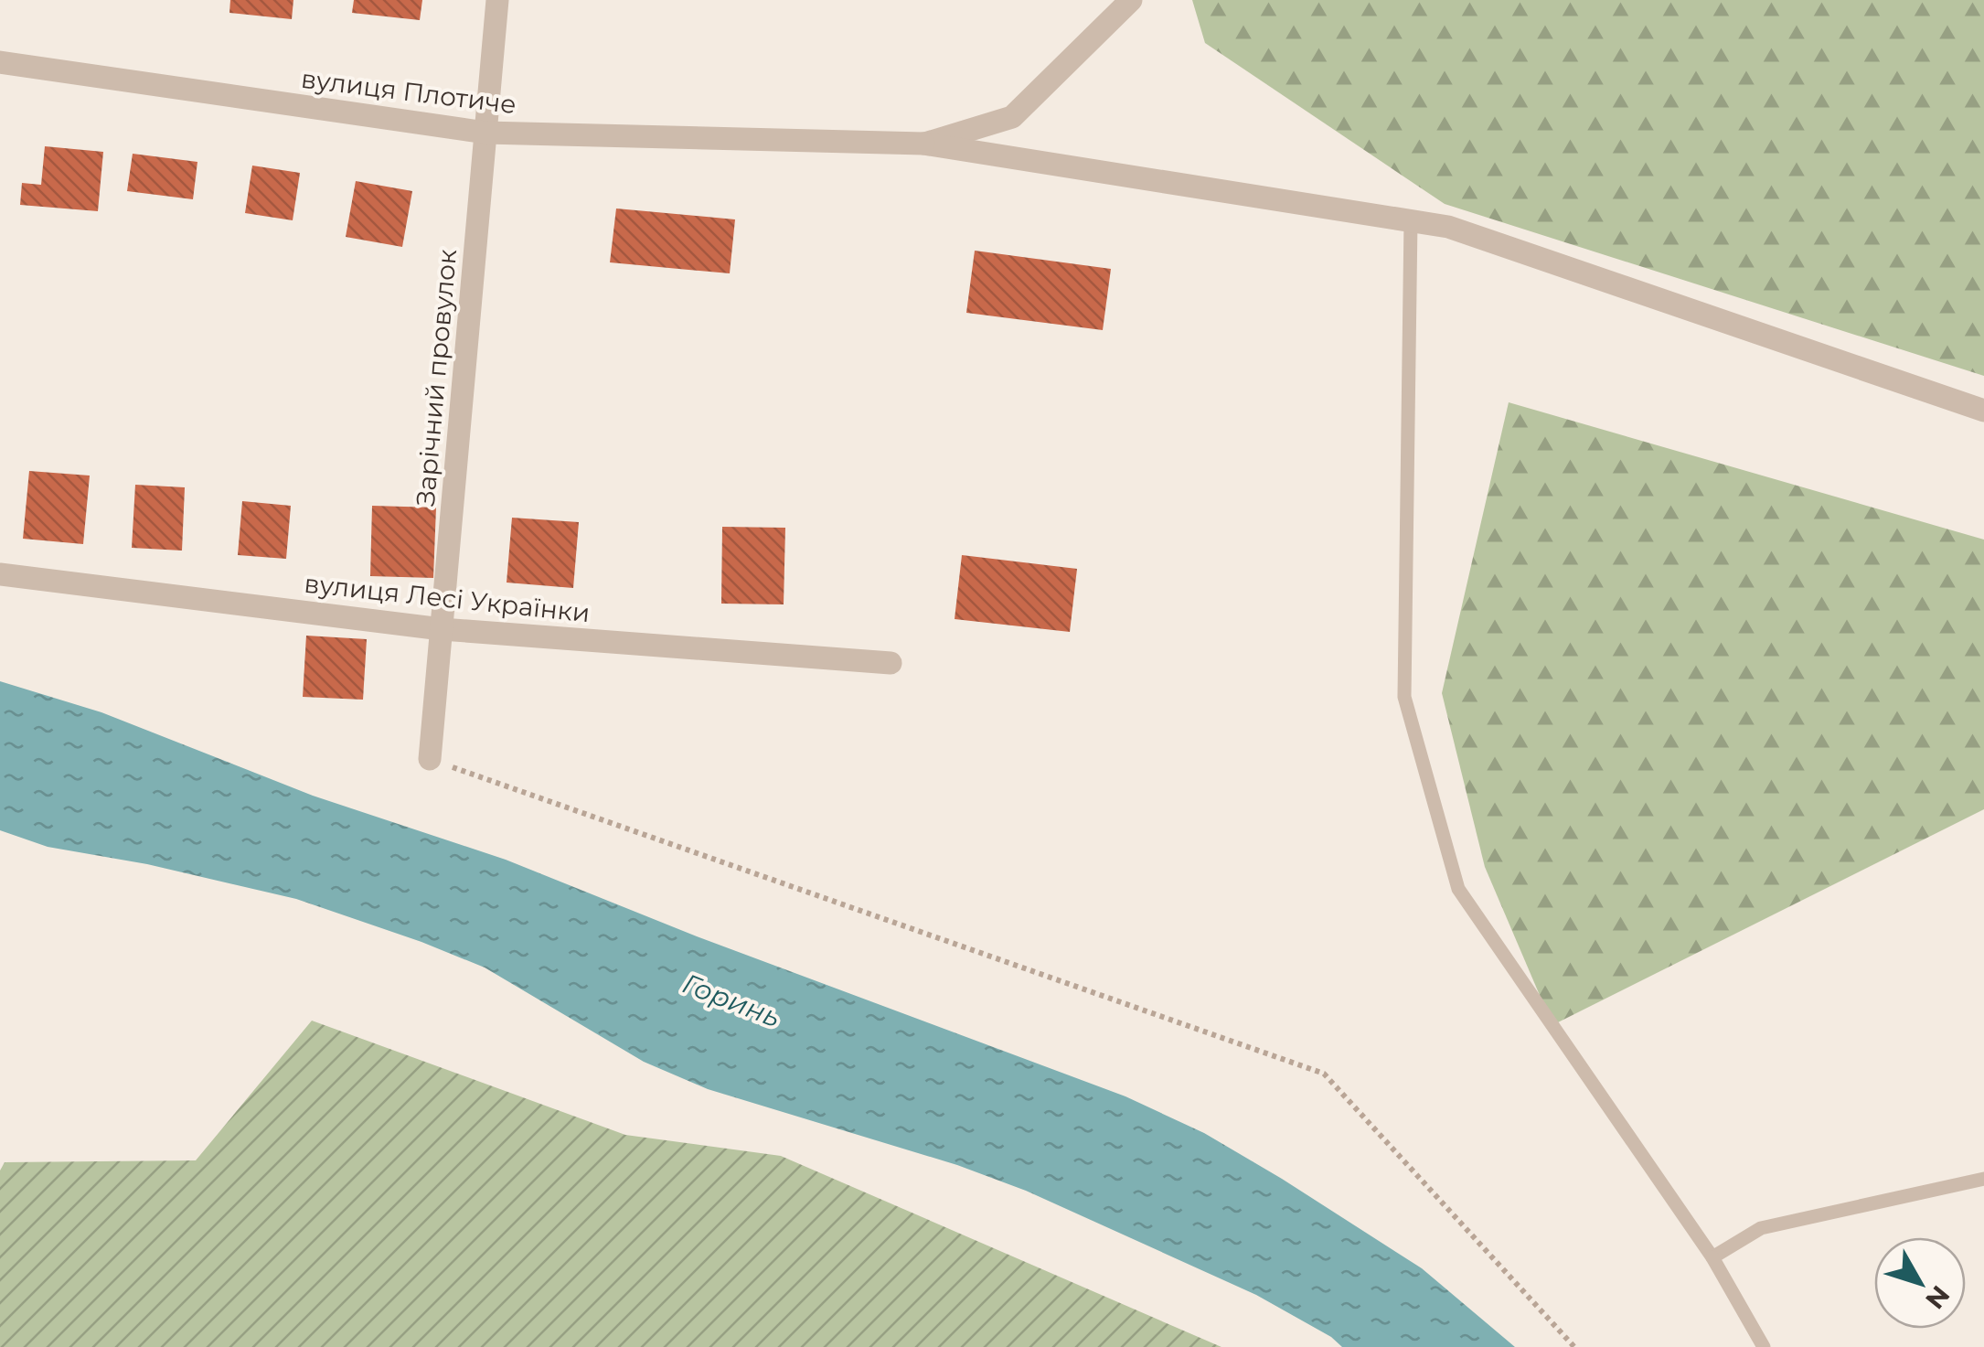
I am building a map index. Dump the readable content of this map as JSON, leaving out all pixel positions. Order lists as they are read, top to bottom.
{
  "streets": {
    "street": ["вулиця Плотиче", "Зарічний провулок", "вулиця Лесі Українки"]
  },
  "crossings": [
    ["вулиця Плотиче", "Зарічний провулок"],
    ["Зарічний провулок", "вулиця Лесі Українки"]
  ],
  "water": ["Горинь"],
  "north": "bottom right"
}
